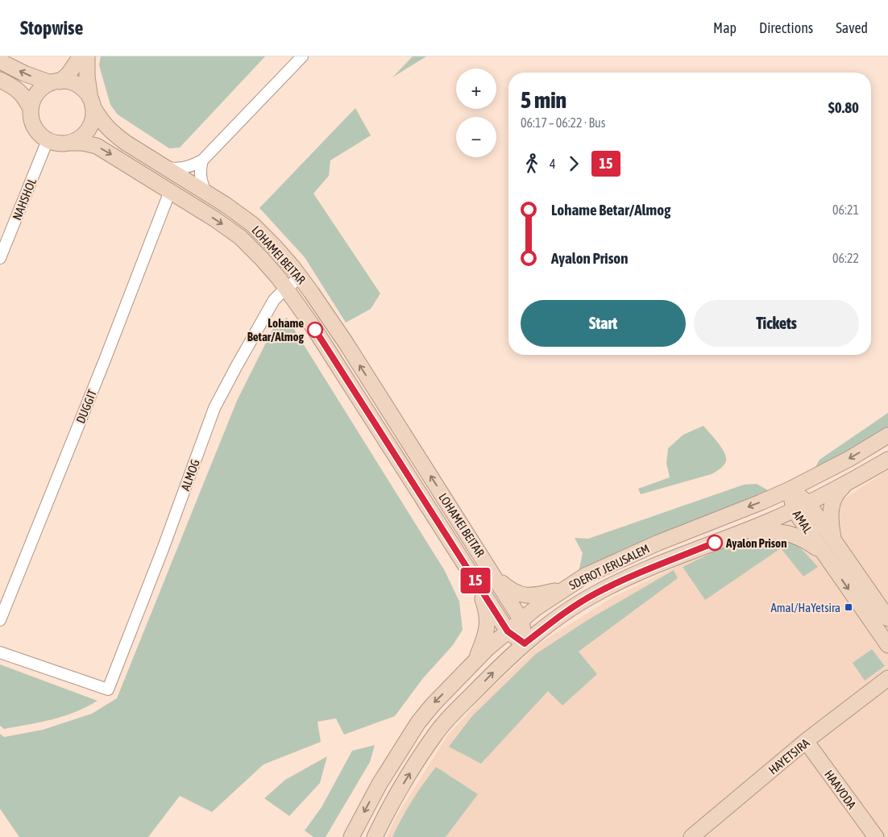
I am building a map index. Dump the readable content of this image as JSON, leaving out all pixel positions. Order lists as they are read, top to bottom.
{
  "streets": {
    "street": [
      "NAHSHOL",
      "LOHAMEI BEITAR",
      "DUGGIT",
      "ALMOG",
      "AMAL",
      "SDEROT JERUSALEM",
      "HAYETSIRA",
      "HAAVODA"
    ]
  },
  "crossings": [
    ["NAHSHOL", "LOHAMEI BEITAR"],
    ["LOHAMEI BEITAR", "DUGGIT"],
    ["LOHAMEI BEITAR", "ALMOG"],
    ["LOHAMEI BEITAR", "SDEROT JERUSALEM"],
    ["AMAL", "SDEROT JERUSALEM"],
    ["HAYETSIRA", "HAAVODA"]
  ],
  "places": {
    "other": ["Lohame Betar/Almog", "Ayalon Prison"],
    "transit": ["Amal/HaYetsira"]
  },
  "lines": ["bus line 15"],
  "page": {
    "header": "Stopwise",
    "nav": ["Map", "Directions", "Saved"],
    "on_map": "15",
    "map_buttons": ["+", "−"],
    "heading": ["5 min", "06:17 – 06:22 · Bus", "$0.80"],
    "legs": ["4", "15"],
    "list": [
      {
        "name": "Lohame Betar/Almog",
        "value": "06:21"
      },
      {
        "name": "Ayalon Prison",
        "value": "06:22"
      }
    ],
    "buttons": ["Start", "Tickets"]
  }
}
